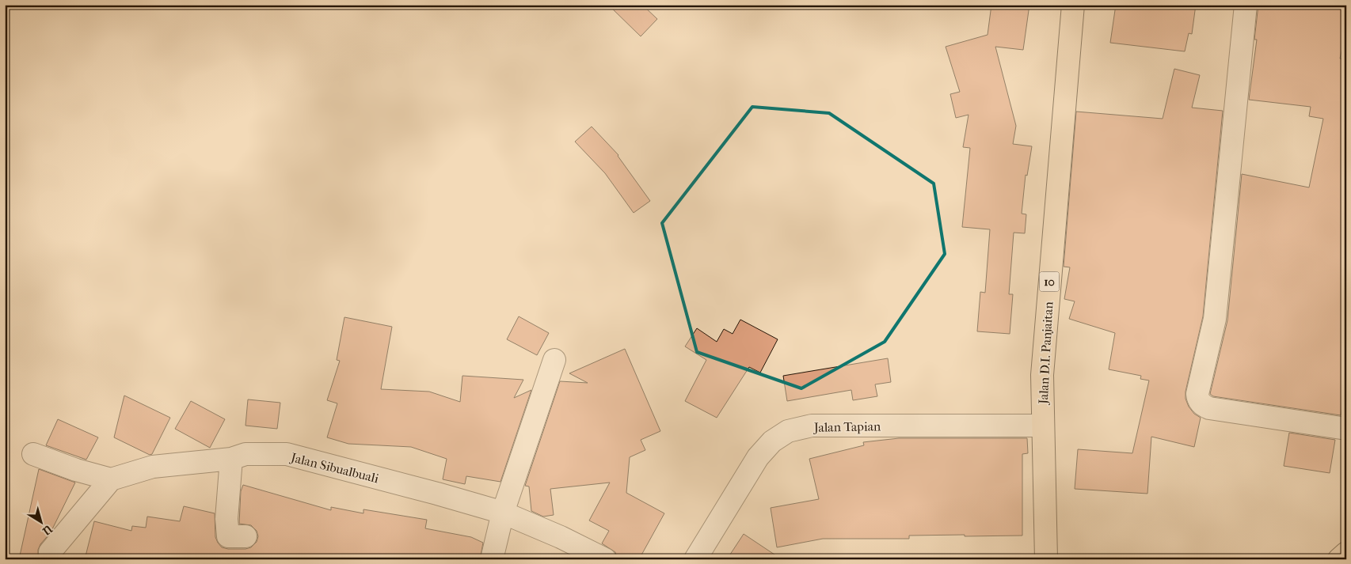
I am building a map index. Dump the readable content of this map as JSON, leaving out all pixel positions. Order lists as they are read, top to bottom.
{
  "streets": {
    "highway": ["10", "Jalan D.I. Panjaitan"],
    "street": ["Jalan Tapian", "Jalan Sibualbuali"]
  },
  "crossings": [
    ["Jalan D.I. Panjaitan", "Jalan Tapian"]
  ],
  "north": "bottom right"
}
